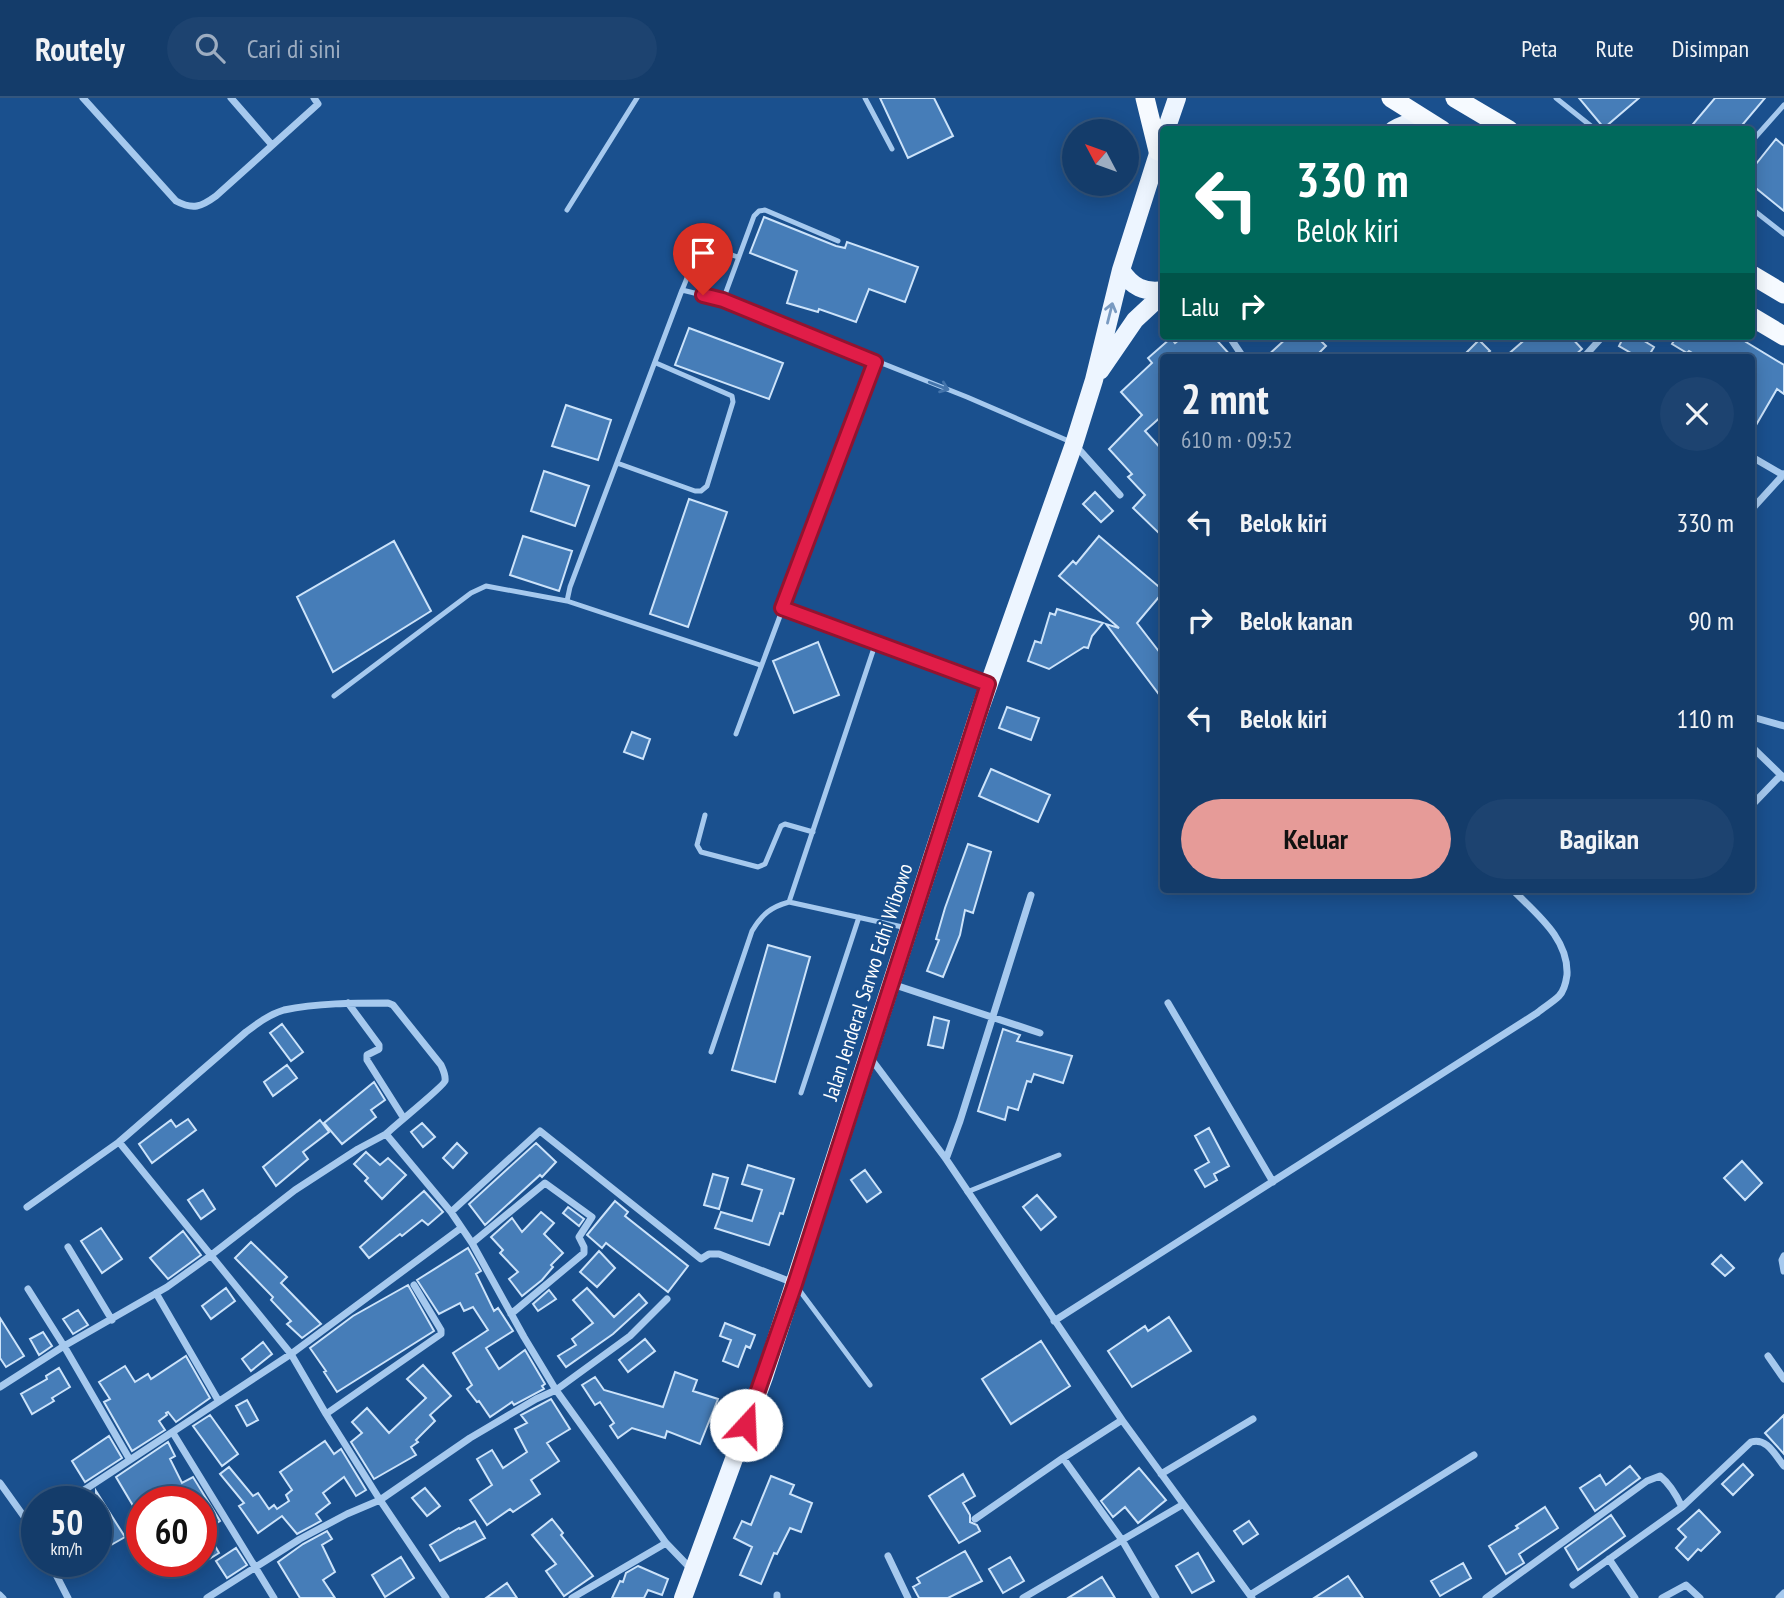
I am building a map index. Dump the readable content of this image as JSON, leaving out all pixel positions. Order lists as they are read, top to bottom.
{
  "streets": {
    "main road": ["Jalan Jenderal Sarwo Edhi Wibowo"]
  },
  "north": "top left",
  "page": {
    "header": "Routely",
    "search": "Cari di sini",
    "nav": ["Peta", "Rute", "Disimpan"],
    "turn": ["330 m", "Belok kiri"],
    "then": "Lalu",
    "heading": ["2 mnt", "610 m · 09:52"],
    "list": [
      {
        "name": "Belok kiri",
        "value": "330 m"
      },
      {
        "name": "Belok kanan",
        "value": "90 m"
      },
      {
        "name": "Belok kiri",
        "value": "110 m"
      }
    ],
    "buttons": ["Keluar", "Bagikan"],
    "speed": "50 km/h",
    "limit": "60"
  }
}
